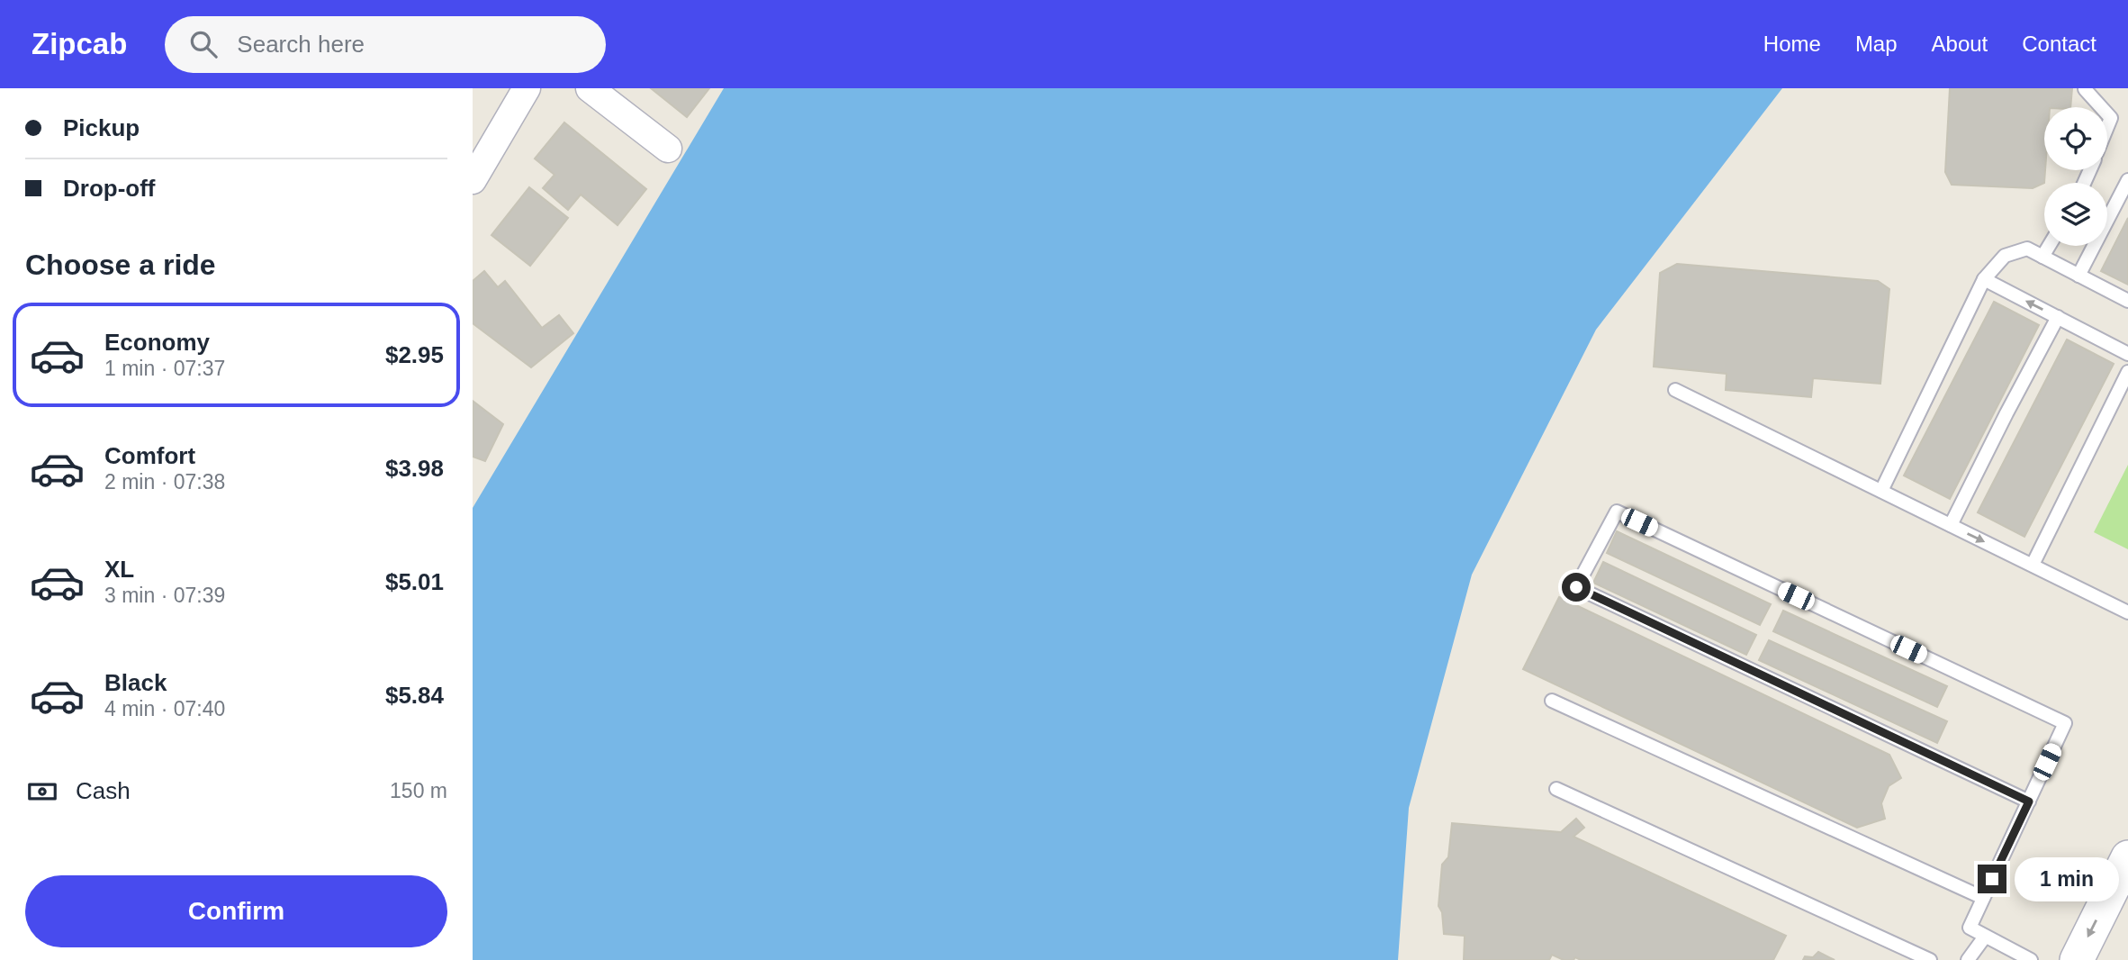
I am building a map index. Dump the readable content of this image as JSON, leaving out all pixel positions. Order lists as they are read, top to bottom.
{
  "page": {
    "header": "Zipcab",
    "search": "Search here",
    "nav": [
      "Home",
      "Map",
      "About",
      "Contact"
    ],
    "banner": ["Pickup", "Drop-off"],
    "heading": "Choose a ride",
    "list": [
      {
        "name": "Economy",
        "note": "1 min · 07:37",
        "value": "$2.95"
      },
      {
        "name": "Comfort",
        "note": "2 min · 07:38",
        "value": "$3.98"
      },
      {
        "name": "XL",
        "note": "3 min · 07:39",
        "value": "$5.01"
      },
      {
        "name": "Black",
        "note": "4 min · 07:40",
        "value": "$5.84"
      }
    ],
    "pay": ["Cash", "150 m"],
    "bubble": "1 min",
    "buttons": "Confirm"
  }
}
